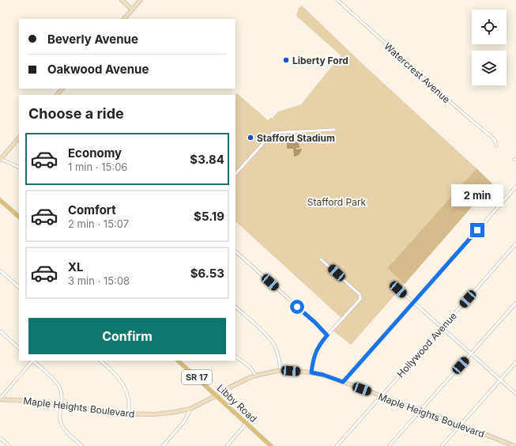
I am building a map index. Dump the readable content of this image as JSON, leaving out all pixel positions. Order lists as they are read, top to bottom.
{
  "streets": {
    "main road": ["SR 17", "Libby Road"],
    "street": ["Watercrest Avenue", "Hollywood Avenue", "Maple Heights Boulevard"]
  },
  "crossings": [
    ["Hollywood Avenue", "Maple Heights Boulevard"],
    ["Libby Road", "Maple Heights Boulevard"]
  ],
  "parks": ["Stafford Park"],
  "places": ["Liberty Ford", "Stafford Stadium"],
  "page": {
    "banner": ["Beverly Avenue", "Oakwood Avenue"],
    "heading": "Choose a ride",
    "list": [
      {
        "name": "Economy",
        "note": "1 min · 15:06",
        "value": "$3.84"
      },
      {
        "name": "Comfort",
        "note": "2 min · 15:07",
        "value": "$5.19"
      },
      {
        "name": "XL",
        "note": "3 min · 15:08",
        "value": "$6.53"
      }
    ],
    "bubble": "2 min",
    "buttons": "Confirm"
  }
}
